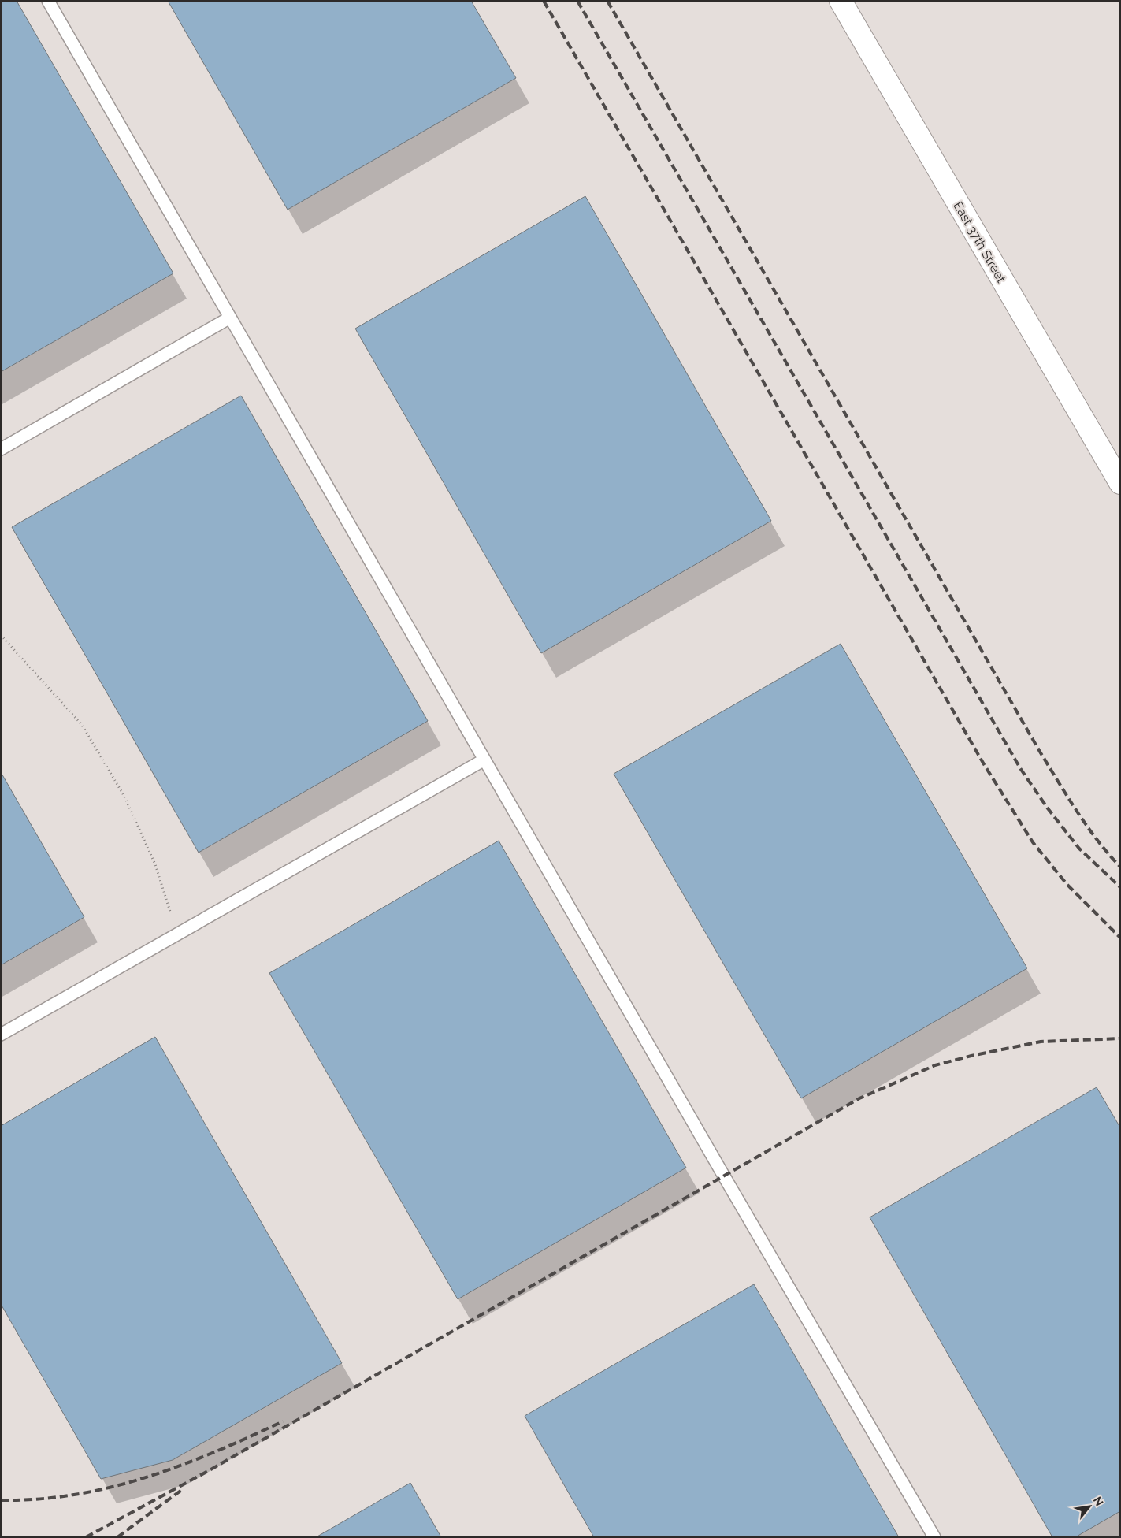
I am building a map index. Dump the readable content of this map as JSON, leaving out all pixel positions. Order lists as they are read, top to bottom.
{
  "streets": {
    "street": ["East 37th Street"]
  },
  "north": "top right"
}
